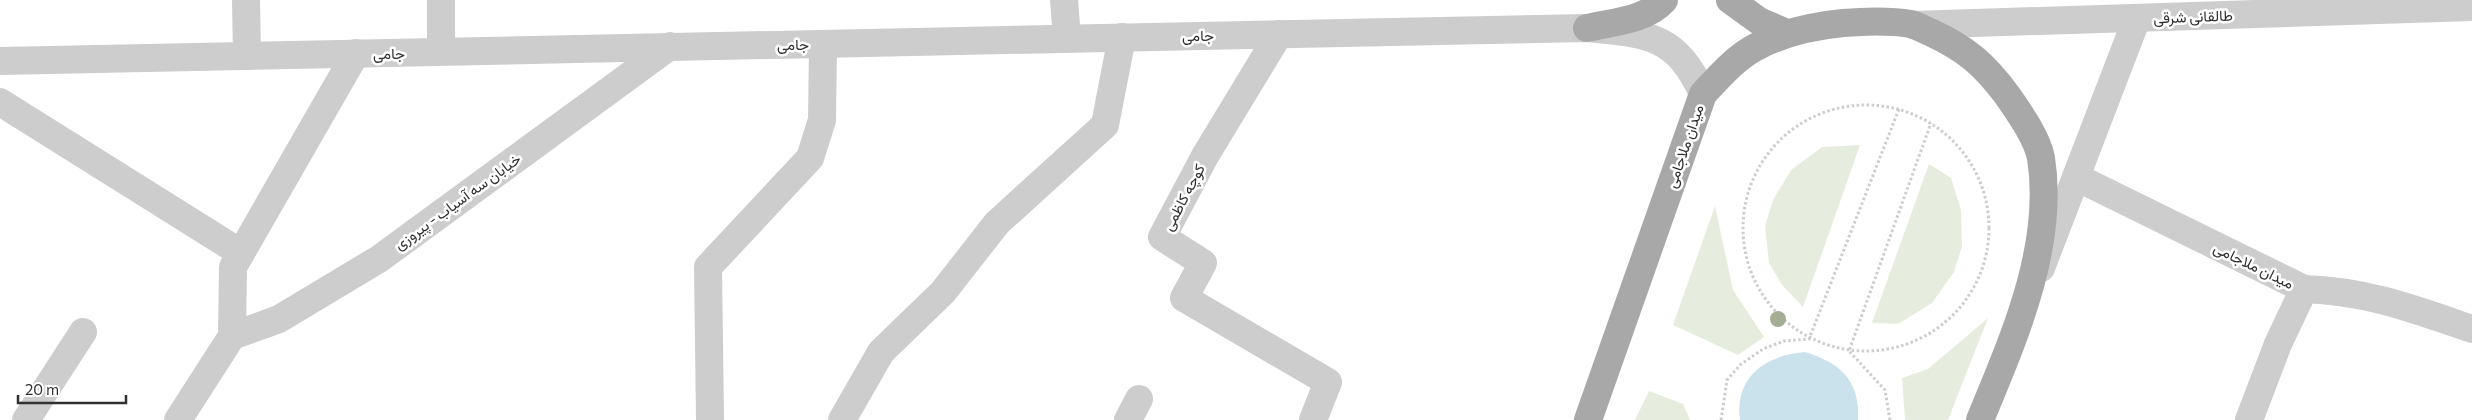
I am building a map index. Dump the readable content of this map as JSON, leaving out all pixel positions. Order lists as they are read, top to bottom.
{
  "streets": {
    "main road": ["میدان ملاجامی"],
    "street": [
      "طالقانی شرقی",
      "جامی",
      "کوچه کاظمی",
      "خیابان سه آسیاب - پیروزی"
    ]
  },
  "crossings": [
    ["طالقانی شرقی", "میدان ملاجامی"],
    ["جامی", "میدان ملاجامی"],
    ["جامی", "کوچه کاظمی"],
    ["جامی", "خیابان سه آسیاب - پیروزی"]
  ],
  "scale_bar": "20 m"
}
